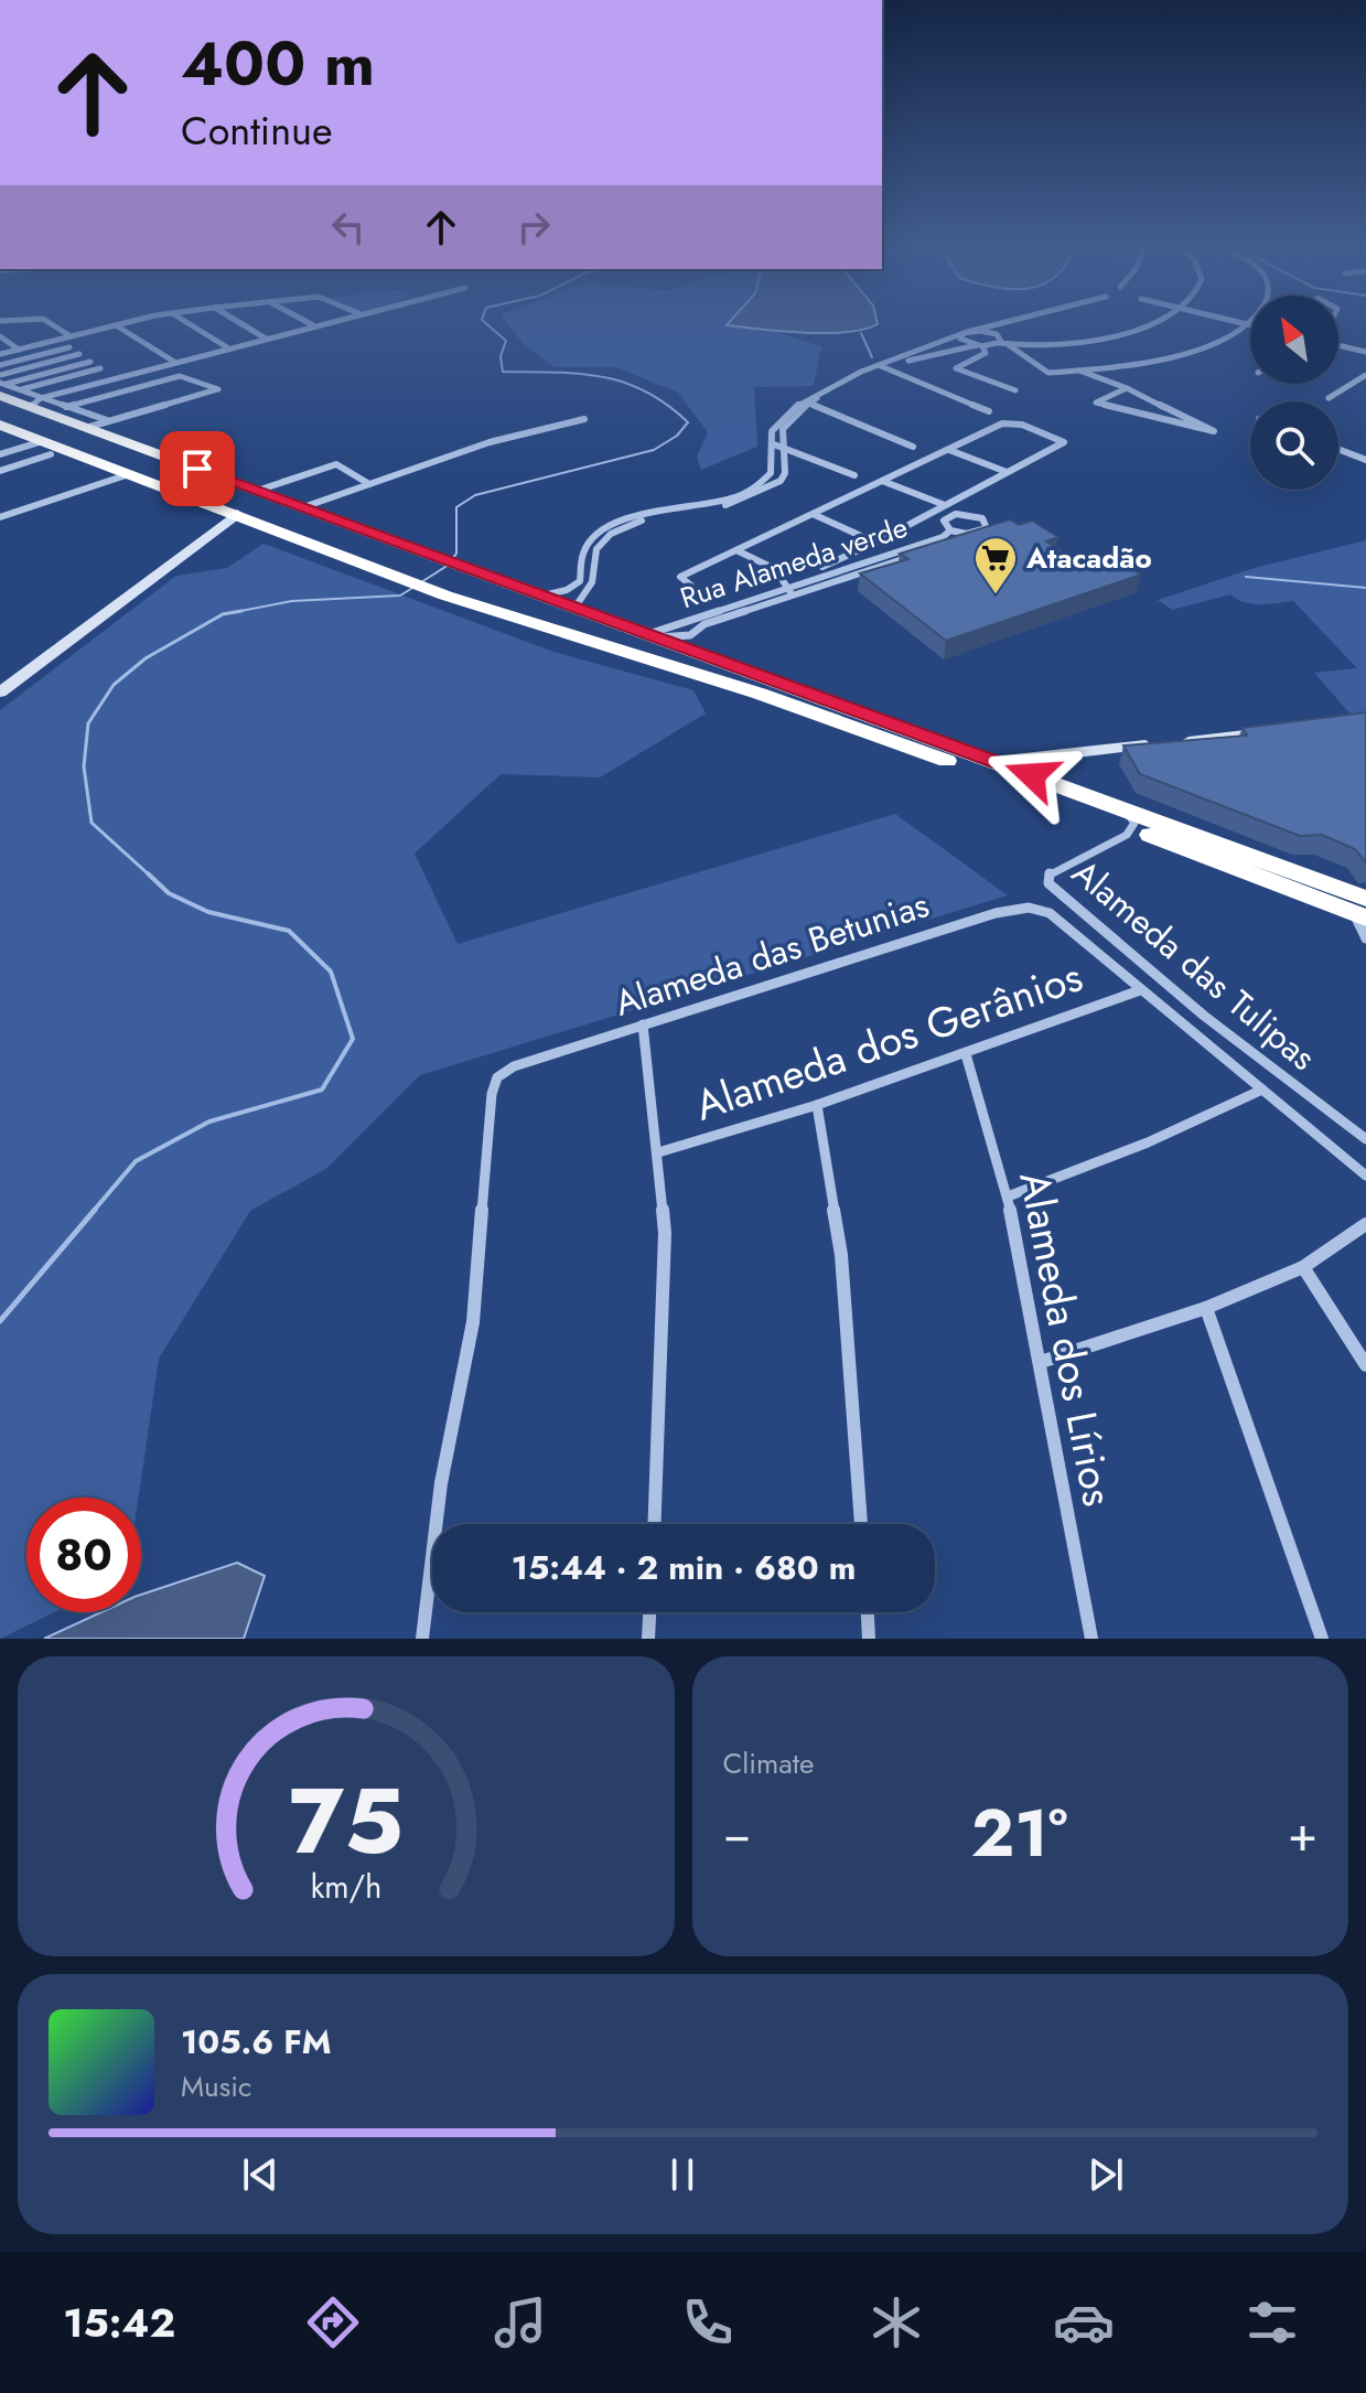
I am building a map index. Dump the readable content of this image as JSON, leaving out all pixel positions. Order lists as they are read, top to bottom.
{
  "streets": {
    "street": [
      "Rua Alameda verde",
      "Alameda das Betunias",
      "Alameda das Tulipas",
      "Alameda dos Gerânios",
      "Alameda dos Lírios"
    ]
  },
  "crossings": [
    ["Alameda das Betunias", "Alameda dos Gerânios"],
    ["Alameda dos Gerânios", "Alameda dos Lírios"]
  ],
  "places": {
    "supermarket": ["Atacadão"]
  },
  "north": "top left",
  "page": {
    "turn": ["400 m", "Continue"],
    "limit": "80",
    "trip": "15:44 · 2 min · 680 m",
    "tile": "Climate",
    "heat": ["−", "21°", "+"],
    "song": ["105.6 FM", "Music"],
    "tabs": "15:42",
    "gauge": ["75", "km/h"]
  }
}
